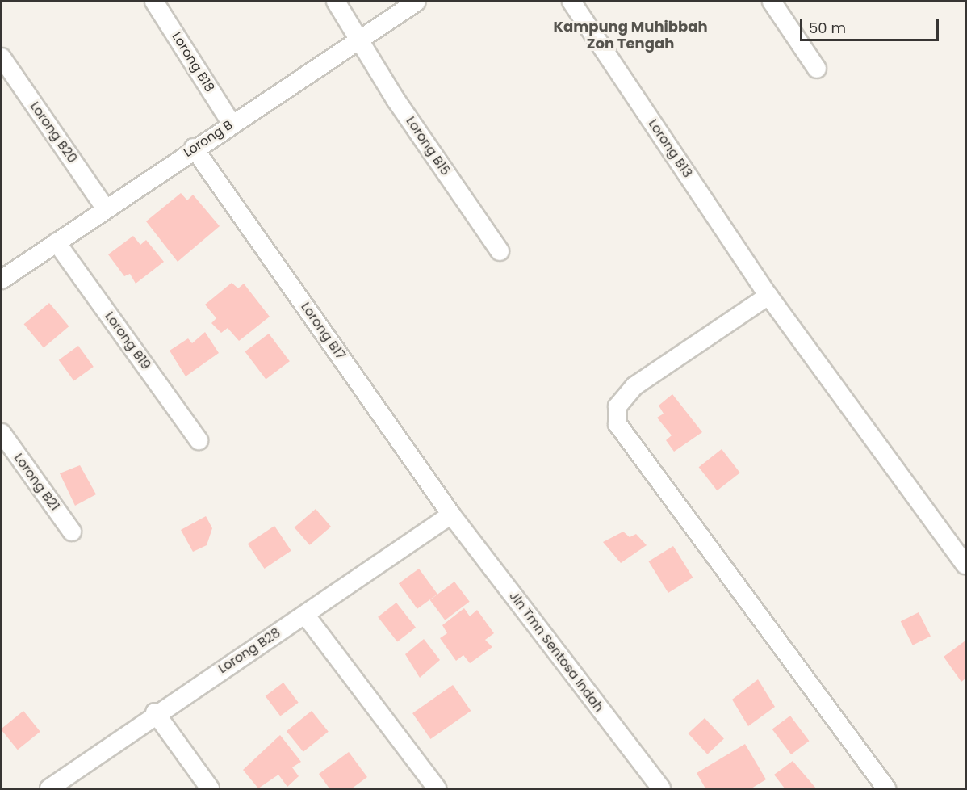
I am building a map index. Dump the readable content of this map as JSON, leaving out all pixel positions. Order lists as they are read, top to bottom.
{
  "streets": {
    "street": [
      "Lorong B18",
      "Lorong B20",
      "Lorong B",
      "Lorong B15",
      "Lorong B13",
      "Lorong B17",
      "Lorong B19",
      "Lorong B21",
      "Lorong B28",
      "Jln Tmn Sentosa Indah"
    ]
  },
  "crossings": [
    ["Lorong B18", "Lorong B"],
    ["Lorong B20", "Lorong B"],
    ["Lorong B", "Lorong B15"],
    ["Lorong B", "Lorong B17"],
    ["Lorong B", "Lorong B19"],
    ["Lorong B17", "Lorong B28"],
    ["Lorong B17", "Jln Tmn Sentosa Indah"],
    ["Lorong B28", "Jln Tmn Sentosa Indah"]
  ],
  "districts": ["Kampung Muhibbah Zon Tengah"],
  "scale_bar": "50 m"
}
